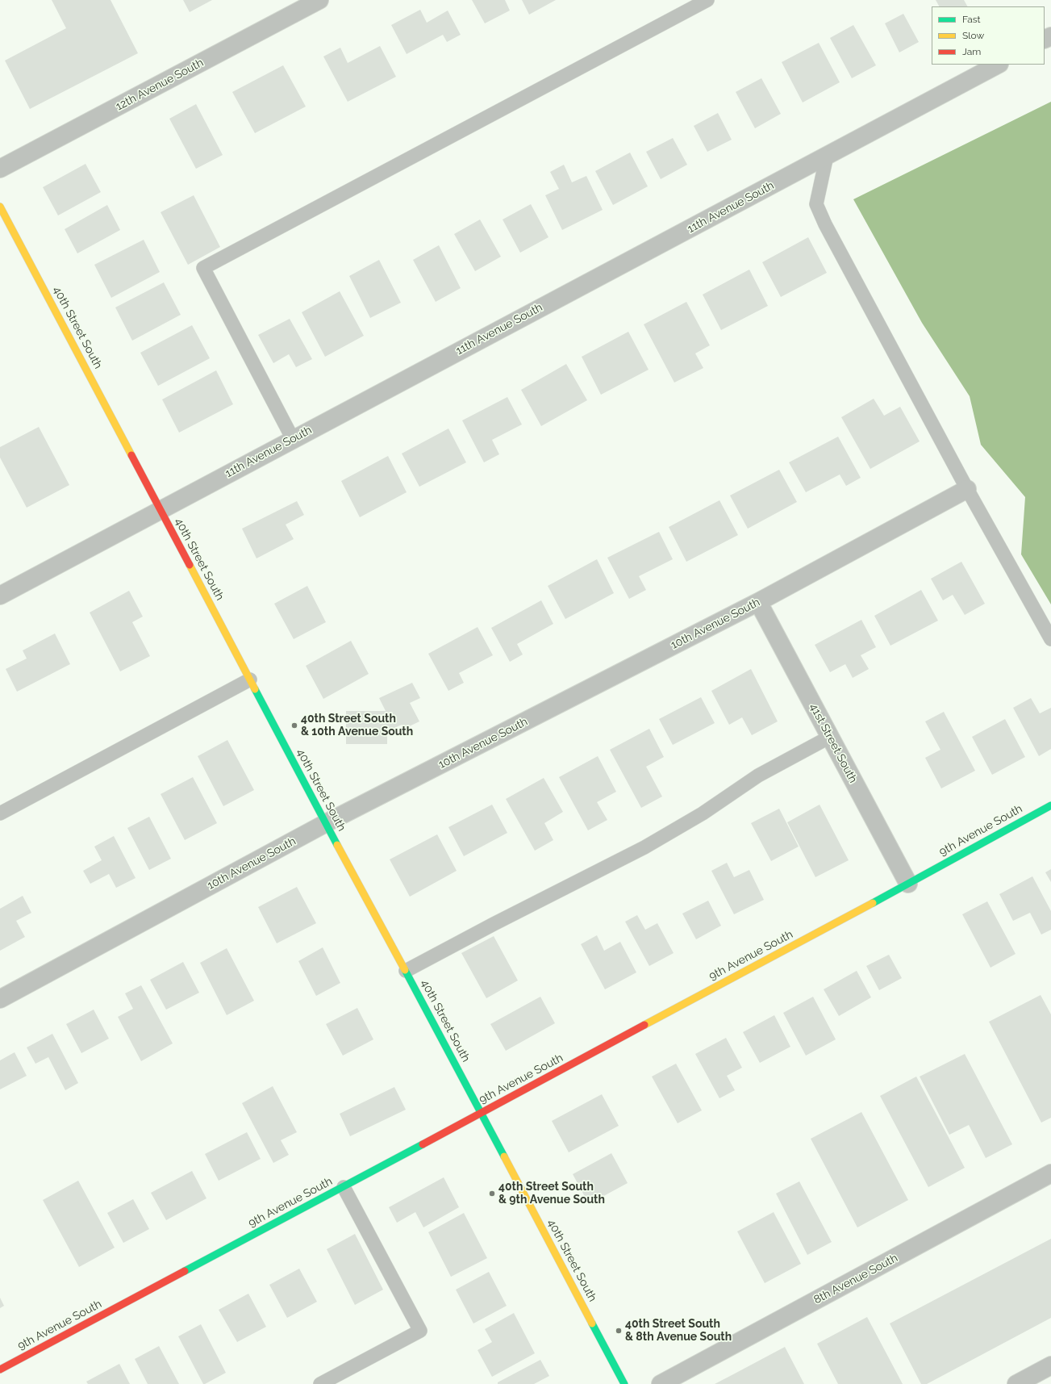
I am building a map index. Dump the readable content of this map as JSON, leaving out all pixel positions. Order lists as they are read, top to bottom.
{
  "streets": {
    "street": [
      "12th Avenue South",
      "11th Avenue South",
      "40th Street South",
      "10th Avenue South",
      "41st Street South",
      "9th Avenue South",
      "8th Avenue South"
    ]
  },
  "crossings": [
    ["11th Avenue South", "40th Street South"],
    ["40th Street South", "10th Avenue South"],
    ["40th Street South", "9th Avenue South"],
    ["10th Avenue South", "41st Street South"],
    ["41st Street South", "9th Avenue South"]
  ],
  "places": ["40th Street South & 10th Avenue South", "40th Street South & 9th Avenue South", "40th Street South & 8th Avenue South"],
  "legend": ["Fast", "Slow", "Jam"]
}
